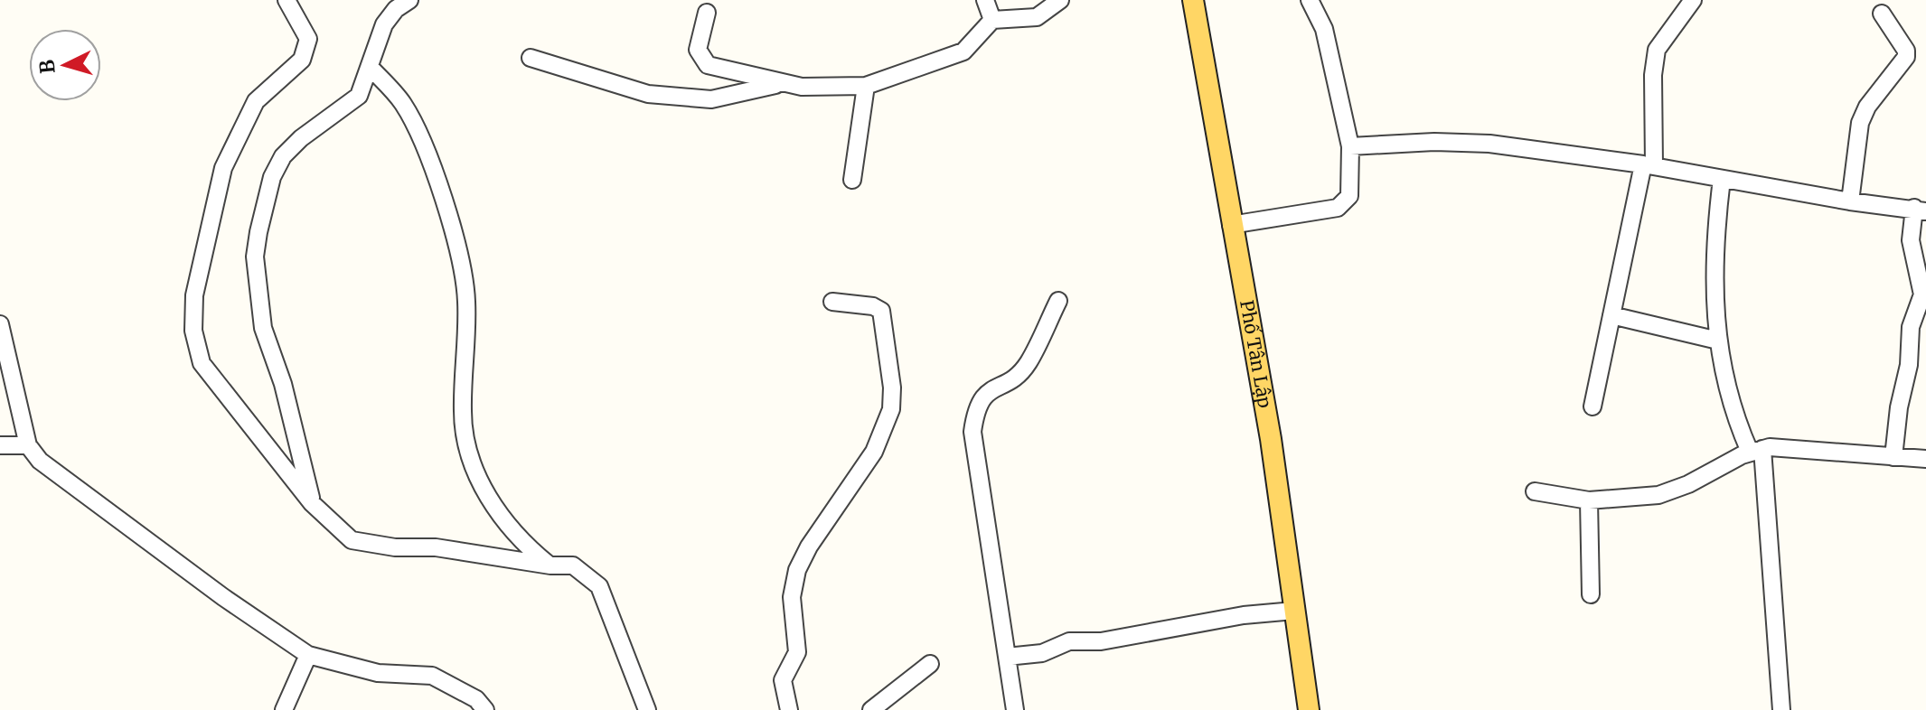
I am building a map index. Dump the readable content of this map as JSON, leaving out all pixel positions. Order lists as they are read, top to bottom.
{
  "streets": {
    "main road": ["Phố Tân Lập"]
  },
  "north": "left"
}
